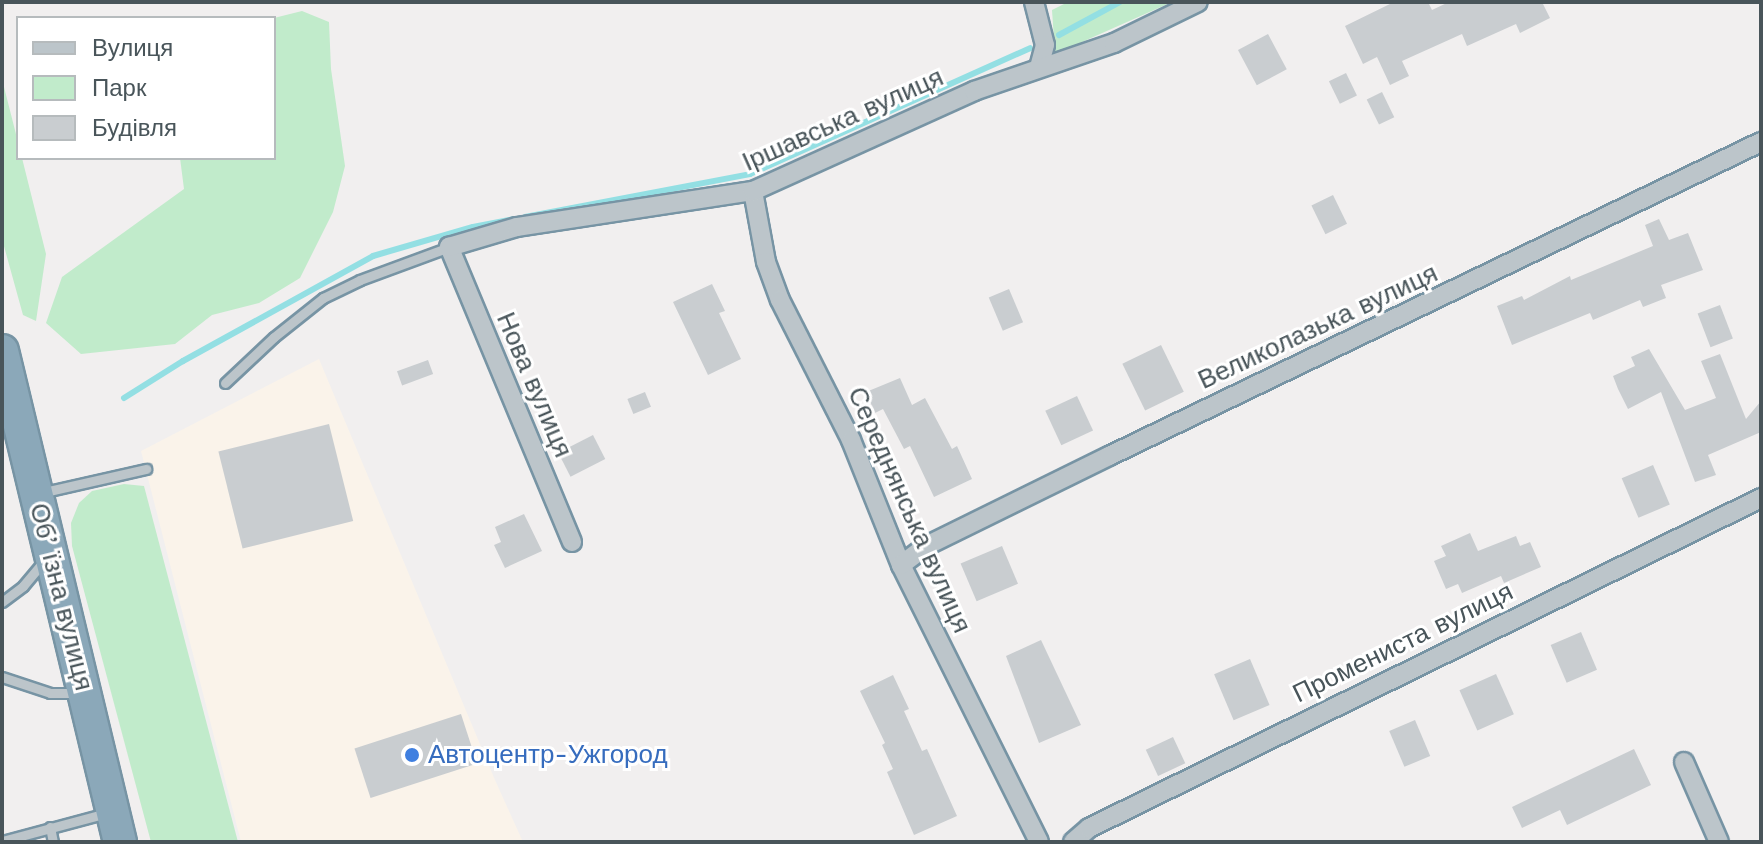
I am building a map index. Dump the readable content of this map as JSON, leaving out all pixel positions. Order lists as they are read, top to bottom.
{
  "streets": {
    "highway": ["Обʼїзна вулиця"],
    "street": [
      "Іршавська вулиця",
      "Великолазька вулиця",
      "Нова вулиця",
      "Середнянська вулиця",
      "Промениста вулиця"
    ]
  },
  "crossings": [
    ["Іршавська вулиця", "Нова вулиця"],
    ["Іршавська вулиця", "Середнянська вулиця"],
    ["Великолазька вулиця", "Середнянська вулиця"]
  ],
  "places": ["Автоцентр-Ужгород"],
  "legend": ["Вулиця", "Парк", "Будівля"]
}
